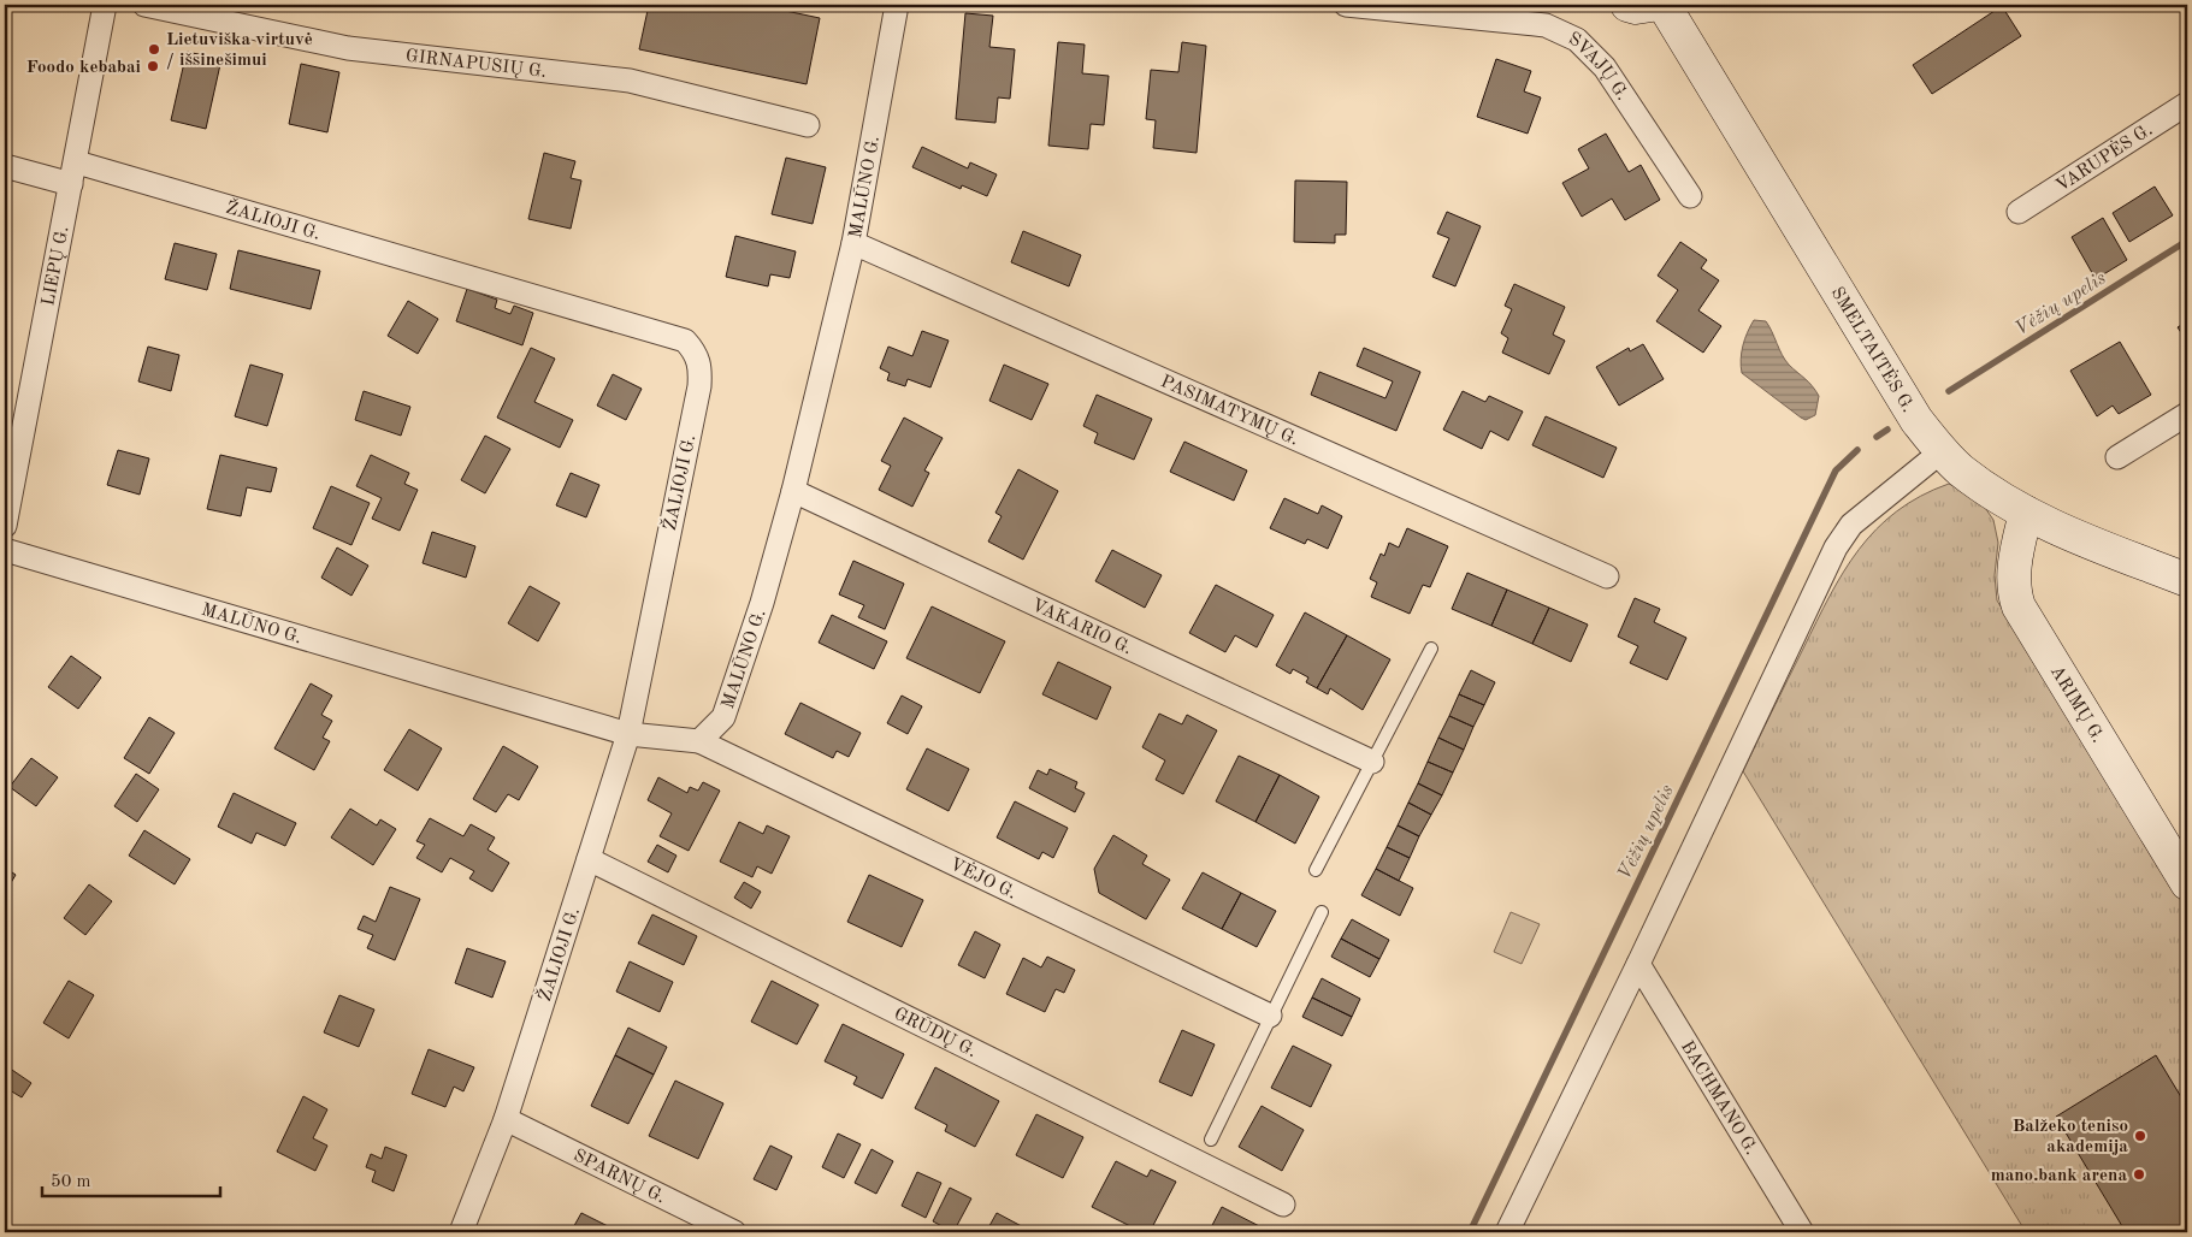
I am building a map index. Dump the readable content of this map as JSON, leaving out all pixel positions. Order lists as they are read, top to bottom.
{
  "streets": {
    "main road": ["SMELTAITĖS G.", "ARIMŲ G."],
    "street": [
      "GIRNAPUSIŲ G.",
      "SVAJŲ G.",
      "VARUPĖS G.",
      "MALŪNO G.",
      "ŽALIOJI G.",
      "LIEPŲ G.",
      "PASIMATYMŲ G.",
      "VAKARIO G.",
      "VĖJO G.",
      "GRŪDŲ G.",
      "BACHMANO G.",
      "SPARNŲ G."
    ]
  },
  "crossings": [
    ["MALŪNO G.", "ŽALIOJI G."],
    ["MALŪNO G.", "PASIMATYMŲ G."],
    ["MALŪNO G.", "VAKARIO G."],
    ["MALŪNO G.", "VĖJO G."],
    ["ŽALIOJI G.", "LIEPŲ G."],
    ["ŽALIOJI G.", "GRŪDŲ G."],
    ["ŽALIOJI G.", "SPARNŲ G."],
    ["SMELTAITĖS G.", "ARIMŲ G."]
  ],
  "water": ["Vėžių upelis"],
  "places": [
    "Lietuviška virtuvė / išsinešimui",
    "Foodo kebabai",
    "Balžeko teniso akademija",
    "mano.bank arena"
  ],
  "scale_bar": "50 m"
}
